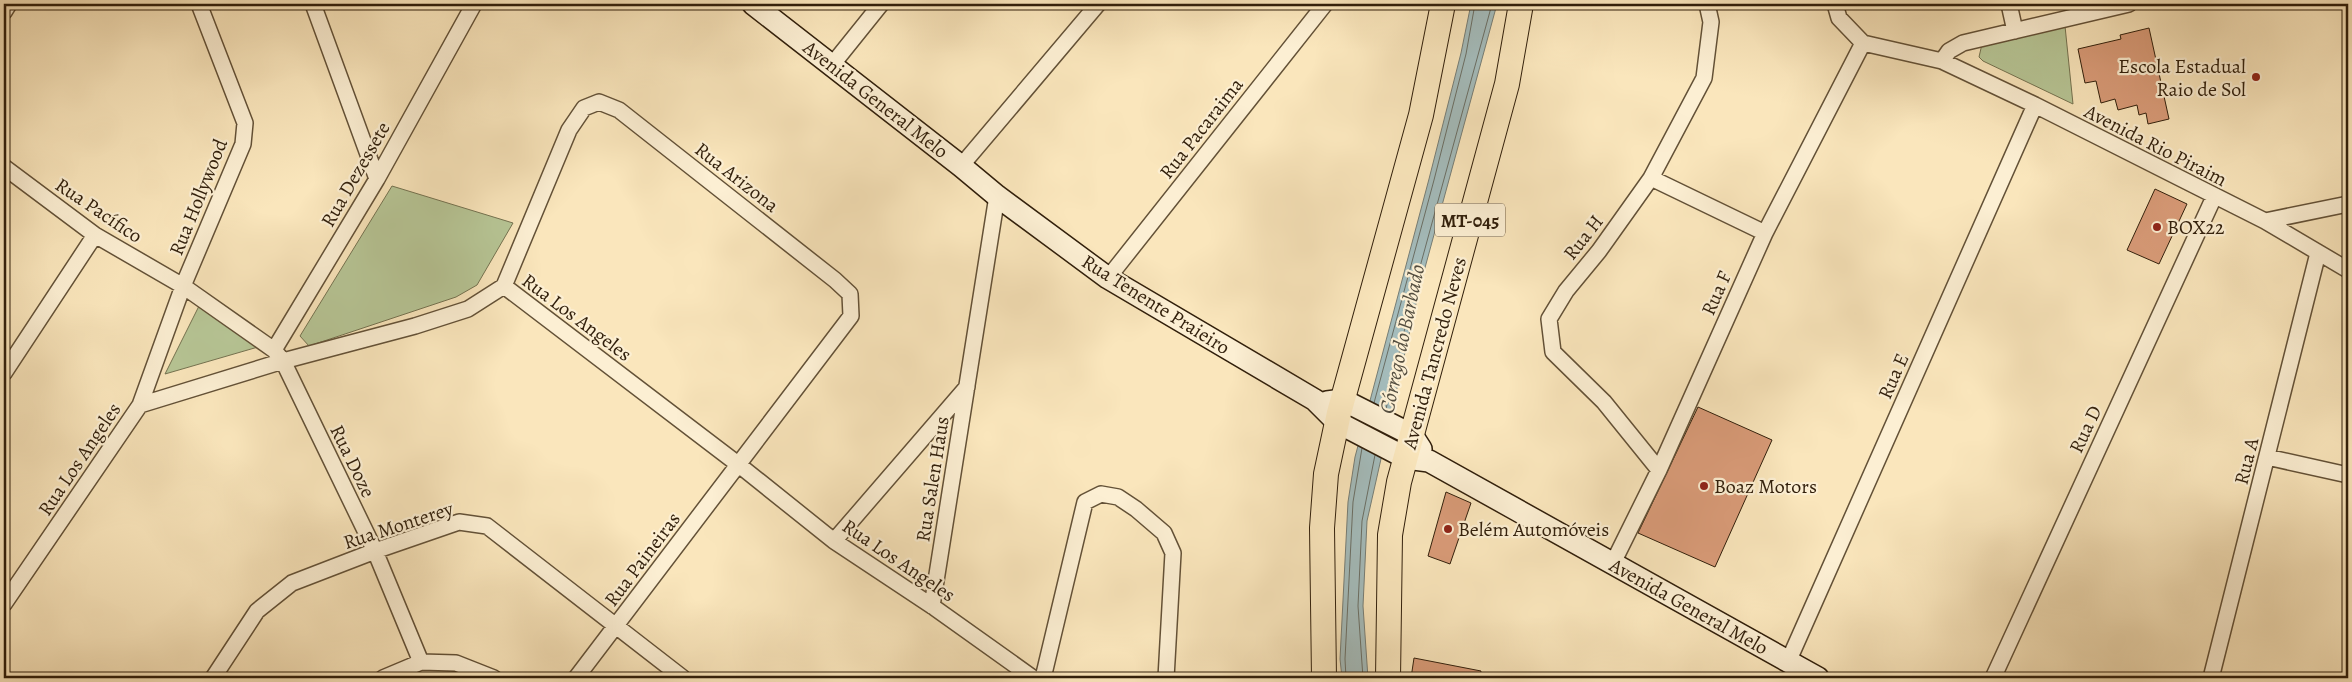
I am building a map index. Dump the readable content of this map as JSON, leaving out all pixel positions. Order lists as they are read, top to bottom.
{
  "streets": {
    "main road": [
      "Avenida General Melo",
      "MT-045",
      "Rua Tenente Praieiro",
      "Avenida Tancredo Neves"
    ],
    "street": [
      "Rua Pacaraima",
      "Avenida Rio Piraim",
      "Rua Dezessete",
      "Rua Arizona",
      "Rua Hollywood",
      "Rua Pacífico",
      "Rua H",
      "Rua F",
      "Rua Los Angeles",
      "Rua E",
      "Rua D",
      "Rua Doze",
      "Rua A",
      "Rua Salen Haus",
      "Rua Monterey",
      "Rua Paineiras"
    ]
  },
  "crossings": [
    ["Avenida General Melo", "Rua F"],
    ["Avenida General Melo", "Rua Tenente Praieiro"],
    ["Avenida General Melo", "Avenida Tancredo Neves"],
    ["Avenida General Melo", "Rua E"],
    ["Avenida General Melo", "Rua Salen Haus"],
    ["Rua Pacaraima", "Rua Tenente Praieiro"],
    ["Avenida Rio Piraim", "Rua F"],
    ["Avenida Rio Piraim", "Rua E"],
    ["Avenida Rio Piraim", "Rua D"],
    ["Avenida Rio Piraim", "Rua A"],
    ["Rua Dezessete", "Rua Pacífico"],
    ["Rua Dezessete", "Rua Los Angeles"],
    ["Rua Dezessete", "Rua Doze"],
    ["Rua Arizona", "Rua Los Angeles"],
    ["Rua Arizona", "Rua Paineiras"],
    ["Rua Hollywood", "Rua Pacífico"],
    ["Rua Hollywood", "Rua Los Angeles"],
    ["Rua Pacífico", "Rua Los Angeles"],
    ["Rua Pacífico", "Rua Doze"],
    ["Rua H", "Rua F"],
    ["Rua Tenente Praieiro", "Avenida Tancredo Neves"],
    ["Rua Tenente Praieiro", "Rua Salen Haus"],
    ["Rua Los Angeles", "Rua Doze"],
    ["Rua Los Angeles", "Rua Salen Haus"],
    ["Rua Los Angeles", "Rua Paineiras"],
    ["Rua Doze", "Rua Monterey"],
    ["Rua Monterey", "Rua Paineiras"]
  ],
  "water": ["Córrego do Barbado"],
  "places": [
    "Escola Estadual Raio de Sol",
    "BOX22",
    "Boaz Motors",
    "Belém Automóveis"
  ]
}
